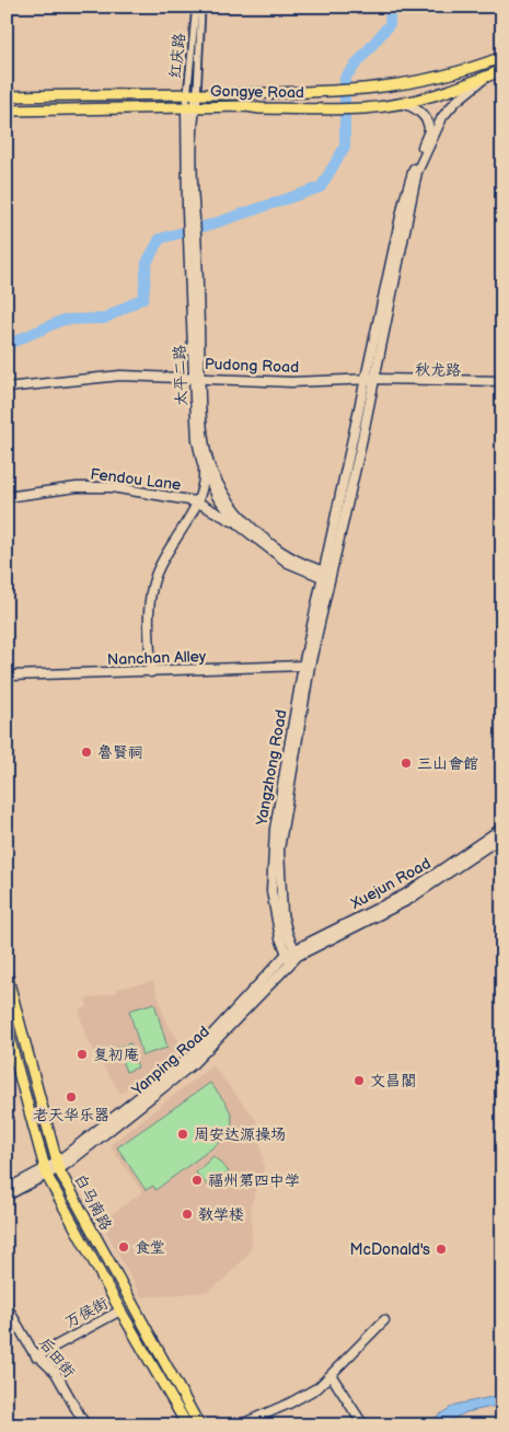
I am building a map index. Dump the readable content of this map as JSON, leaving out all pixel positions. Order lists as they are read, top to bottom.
{
  "streets": {
    "main road": ["Gongye Road", "白马南路"],
    "street": [
      "红庆路",
      "Pudong Road",
      "秋龙路",
      "太平二路",
      "Fendou Lane",
      "Nanchan Alley",
      "Yangzhong Road",
      "Xuejun Road",
      "Yanping Road",
      "万侯街",
      "后田街"
    ]
  },
  "crossings": [
    ["红庆路", "Gongye Road"],
    ["Gongye Road", "太平二路"],
    ["Pudong Road", "秋龙路"],
    ["Pudong Road", "太平二路"],
    ["太平二路", "Fendou Lane"],
    ["太平二路", "Yangzhong Road"],
    ["Nanchan Alley", "Yangzhong Road"],
    ["Yangzhong Road", "Xuejun Road"],
    ["Yangzhong Road", "Yanping Road"],
    ["Xuejun Road", "Yanping Road"],
    ["Yanping Road", "白马南路"],
    ["万侯街", "后田街"]
  ],
  "places": [
    "魯賢祠",
    "三山會館",
    "复初庵",
    "文昌閣",
    "老天华乐器",
    "周安达源操场",
    "福州第四中学",
    "教学楼",
    "食堂",
    "McDonald's"
  ]
}
